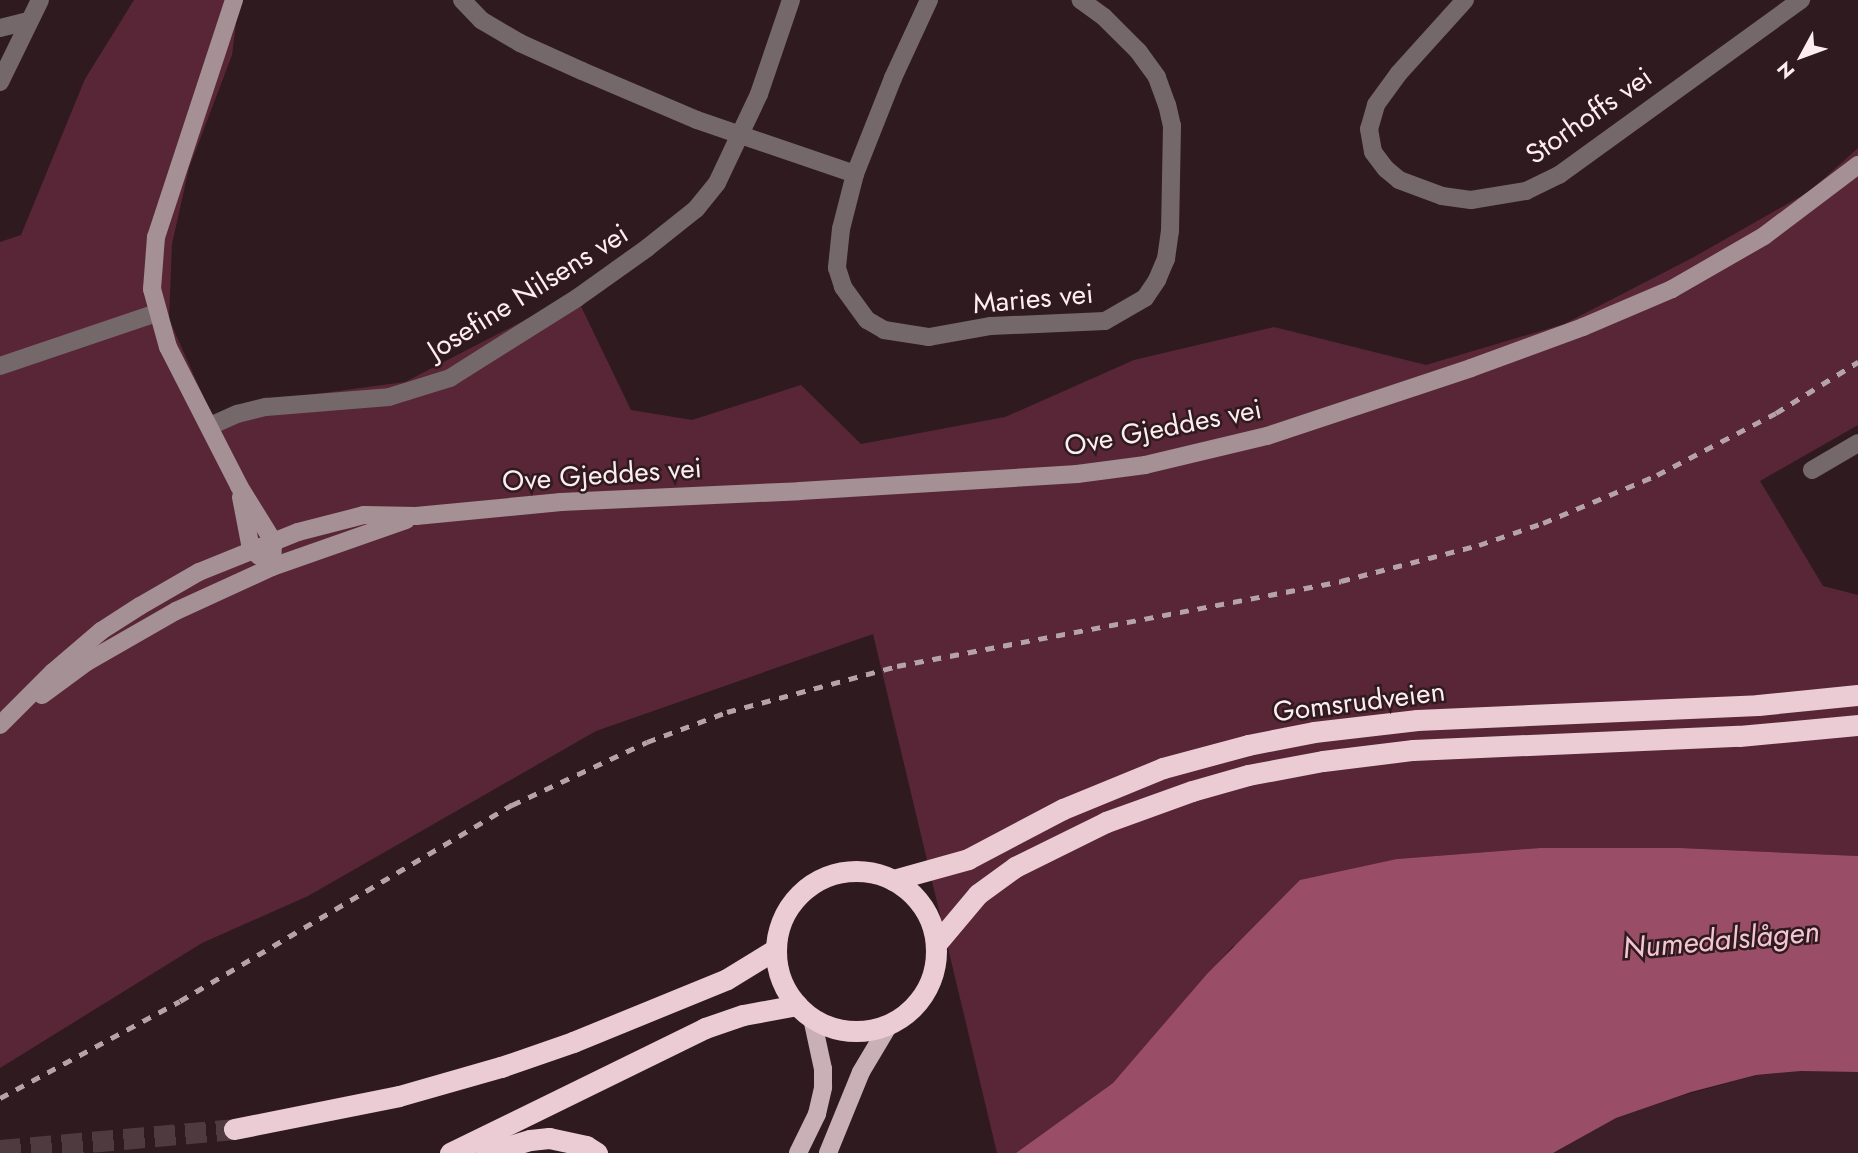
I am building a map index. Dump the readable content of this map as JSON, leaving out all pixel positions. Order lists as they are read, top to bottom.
{
  "streets": {
    "highway": ["Gomsrudveien"],
    "street": [
      "Storhoffs vei",
      "Josefine Nilsens vei",
      "Maries vei",
      "Ove Gjeddes vei"
    ]
  },
  "water": ["Numedalslågen"],
  "north": "bottom left"
}
